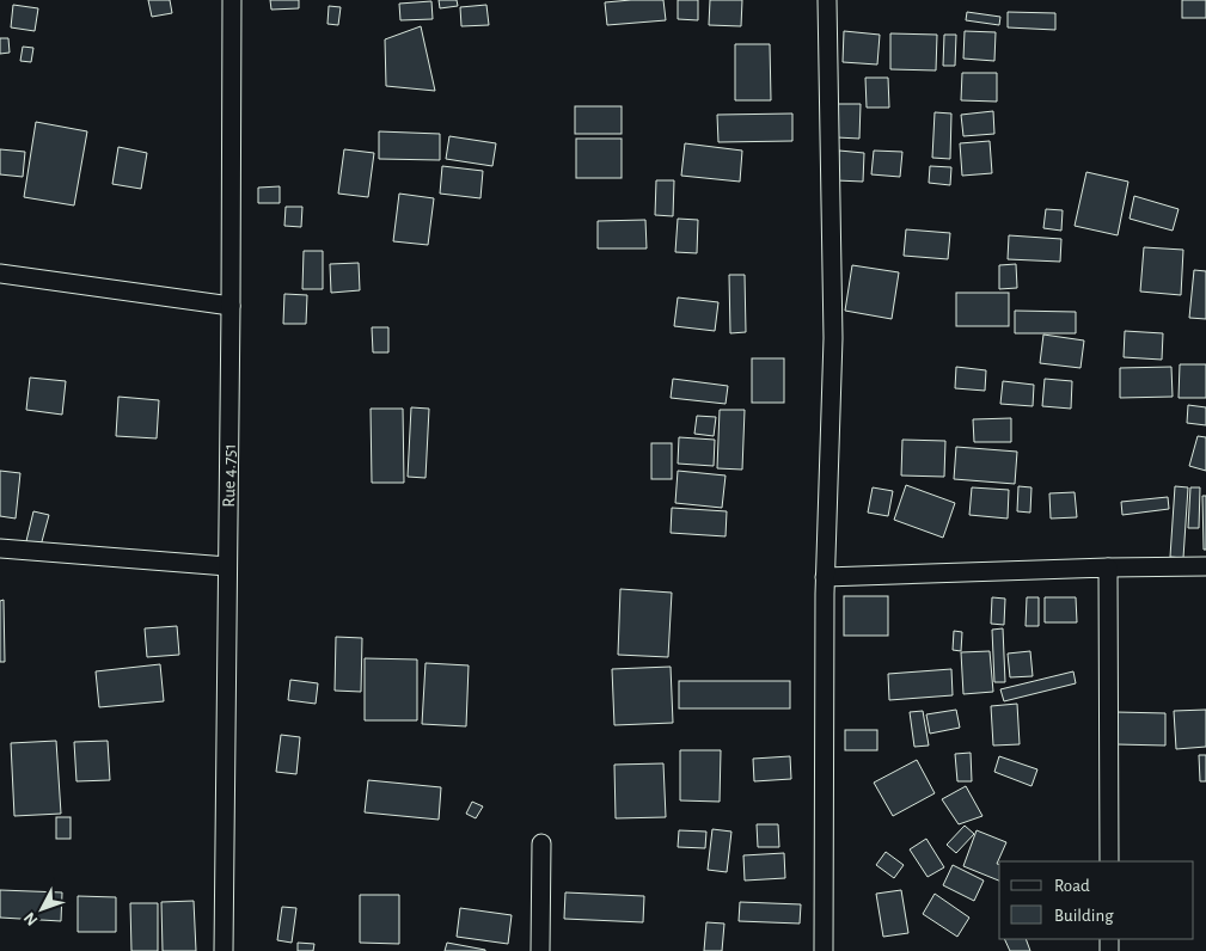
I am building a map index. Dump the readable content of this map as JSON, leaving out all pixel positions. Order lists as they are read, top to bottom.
{
  "streets": {
    "street": ["Rue 4.751"]
  },
  "legend": ["Road", "Building"],
  "north": "bottom left"
}
